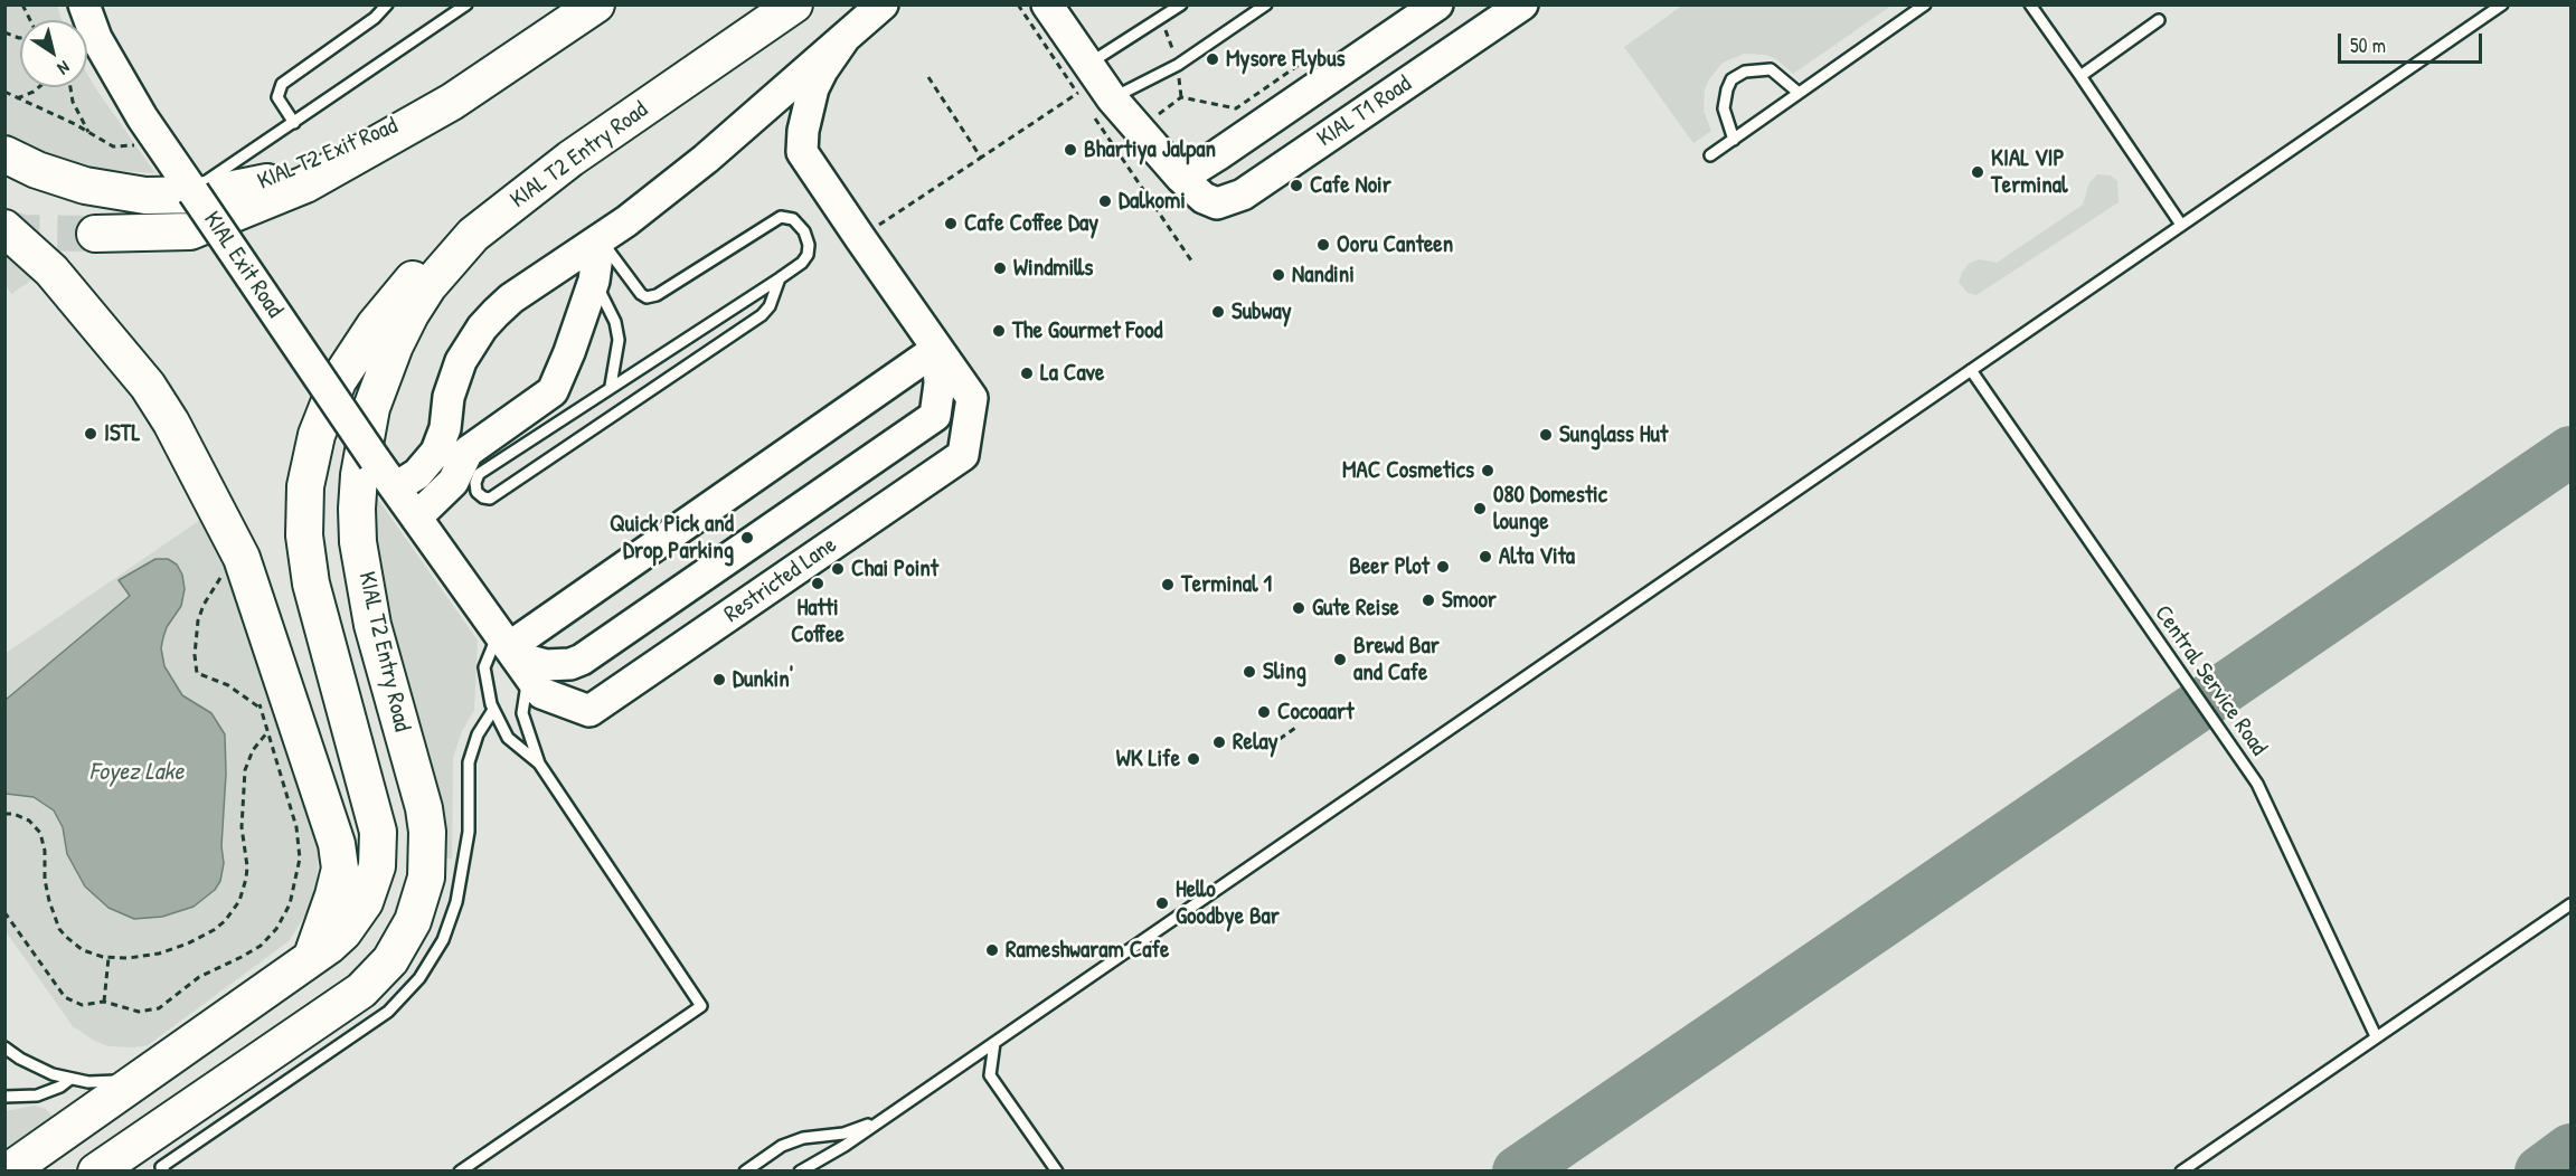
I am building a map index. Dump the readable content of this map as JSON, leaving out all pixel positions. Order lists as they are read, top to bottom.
{
  "streets": {
    "main road": [
      "KIAL T1 Road",
      "KIAL T2 Exit Road",
      "KIAL T2 Entry Road",
      "KIAL Exit Road",
      "Restricted Lane"
    ],
    "lane": ["Central Service Road"]
  },
  "crossings": [
    ["KIAL Exit Road", "Restricted Lane"]
  ],
  "water": ["Foyez Lake"],
  "places": [
    "Mysore Flybus",
    "Bhartiya Jalpan",
    "KIAL VIP Terminal",
    "Cafe Noir",
    "Dalkomi",
    "Cafe Coffee Day",
    "Ooru Canteen",
    "Windmills",
    "Nandini",
    "Subway",
    "The Gourmet Food",
    "La Cave",
    "ISTL",
    "Sunglass Hut",
    "MAC Cosmetics",
    "080 Domestic lounge",
    "Quick Pick and Drop Parking",
    "Alta Vita",
    "Beer Plot",
    "Chai Point",
    "Hatti Coffee",
    "Terminal 1",
    "Smoor",
    "Gute Reise",
    "Brewd Bar and Cafe",
    "Sling",
    "Dunkin'",
    "Cocoaart",
    "Relay",
    "WK Life",
    "Hello Goodbye Bar",
    "Rameshwaram Cafe"
  ],
  "scale_bar": "50 m",
  "north": "bottom right"
}
